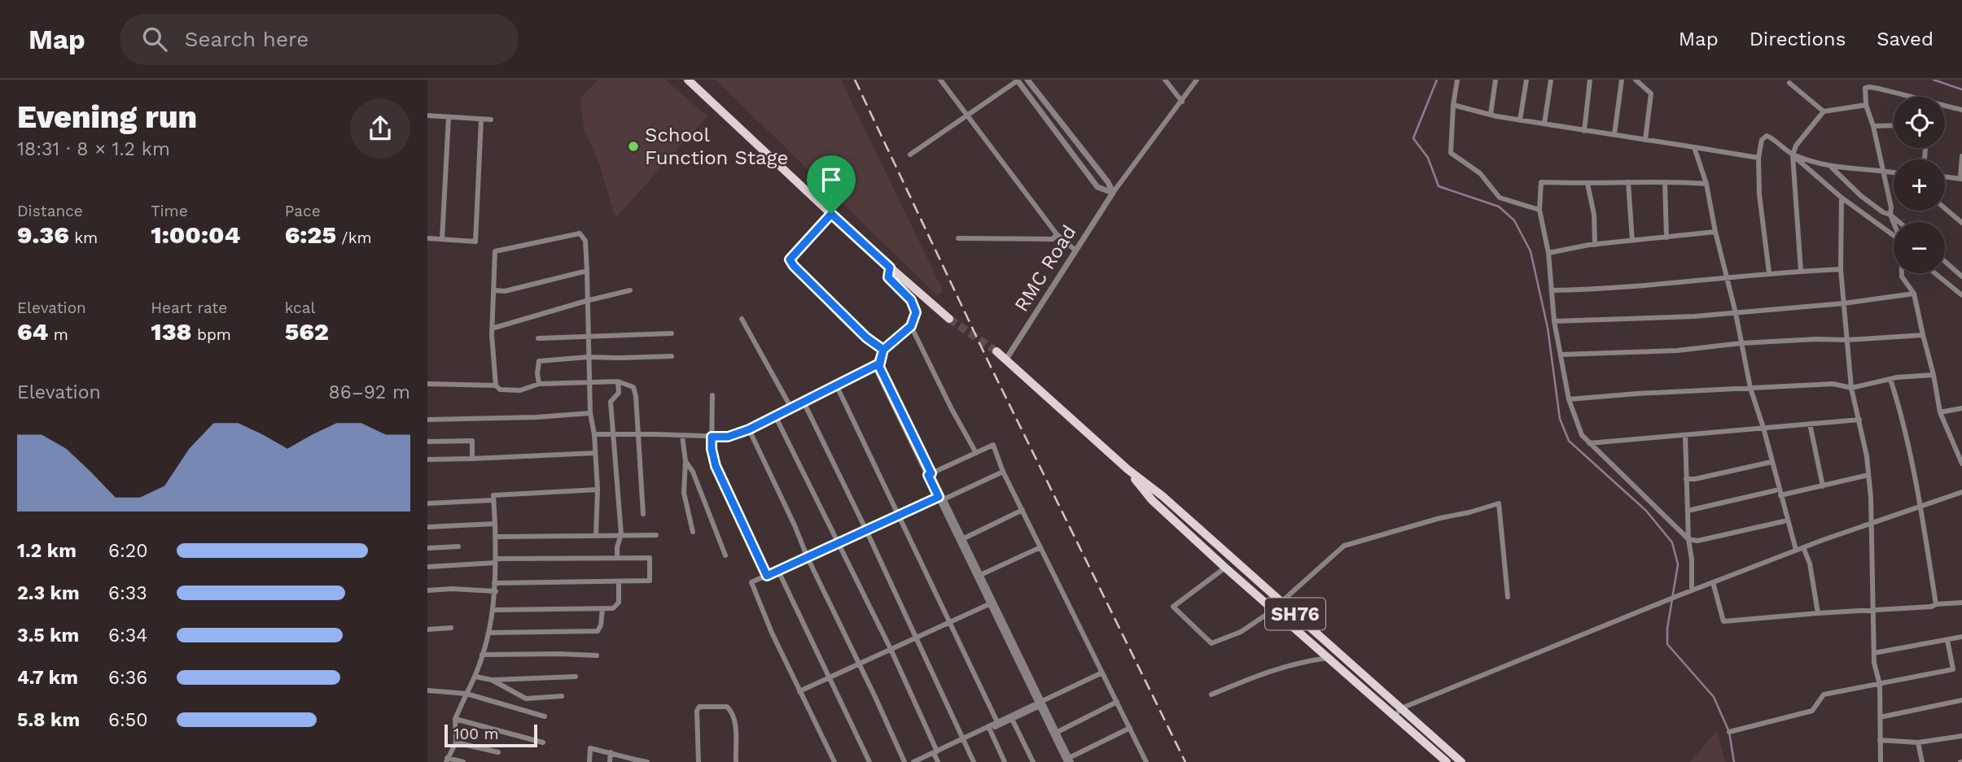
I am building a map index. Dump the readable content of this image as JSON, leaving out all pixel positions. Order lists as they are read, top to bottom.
{
  "streets": {
    "main road": ["SH76"],
    "street": ["RMC Road"]
  },
  "crossings": [
    ["RMC Road", "SH76"]
  ],
  "places": ["School Function Stage"],
  "scale_bar": "100 m",
  "page": {
    "header": "Map",
    "search": "Search here",
    "nav": ["Map", "Directions", "Saved"],
    "heading": ["Evening run", "18:31 · 8 × 1.2 km"],
    "map_buttons": ["+", "−"],
    "stats": [
      ["Distance", "9.36 km"],
      ["Time", "1:00:04"],
      ["Pace", "6:25 /km"],
      ["Elevation", "64 m"],
      ["Heart rate", "138 bpm"],
      ["kcal", "562"]
    ],
    "chart": ["Elevation", "86–92 m"],
    "list": [
      {
        "name": "1.2 km",
        "note": "6:20"
      },
      {
        "name": "2.3 km",
        "note": "6:33"
      },
      {
        "name": "3.5 km",
        "note": "6:34"
      },
      {
        "name": "4.7 km",
        "note": "6:36"
      },
      {
        "name": "5.8 km",
        "note": "6:50"
      }
    ],
    "scale": "100 m"
  }
}
